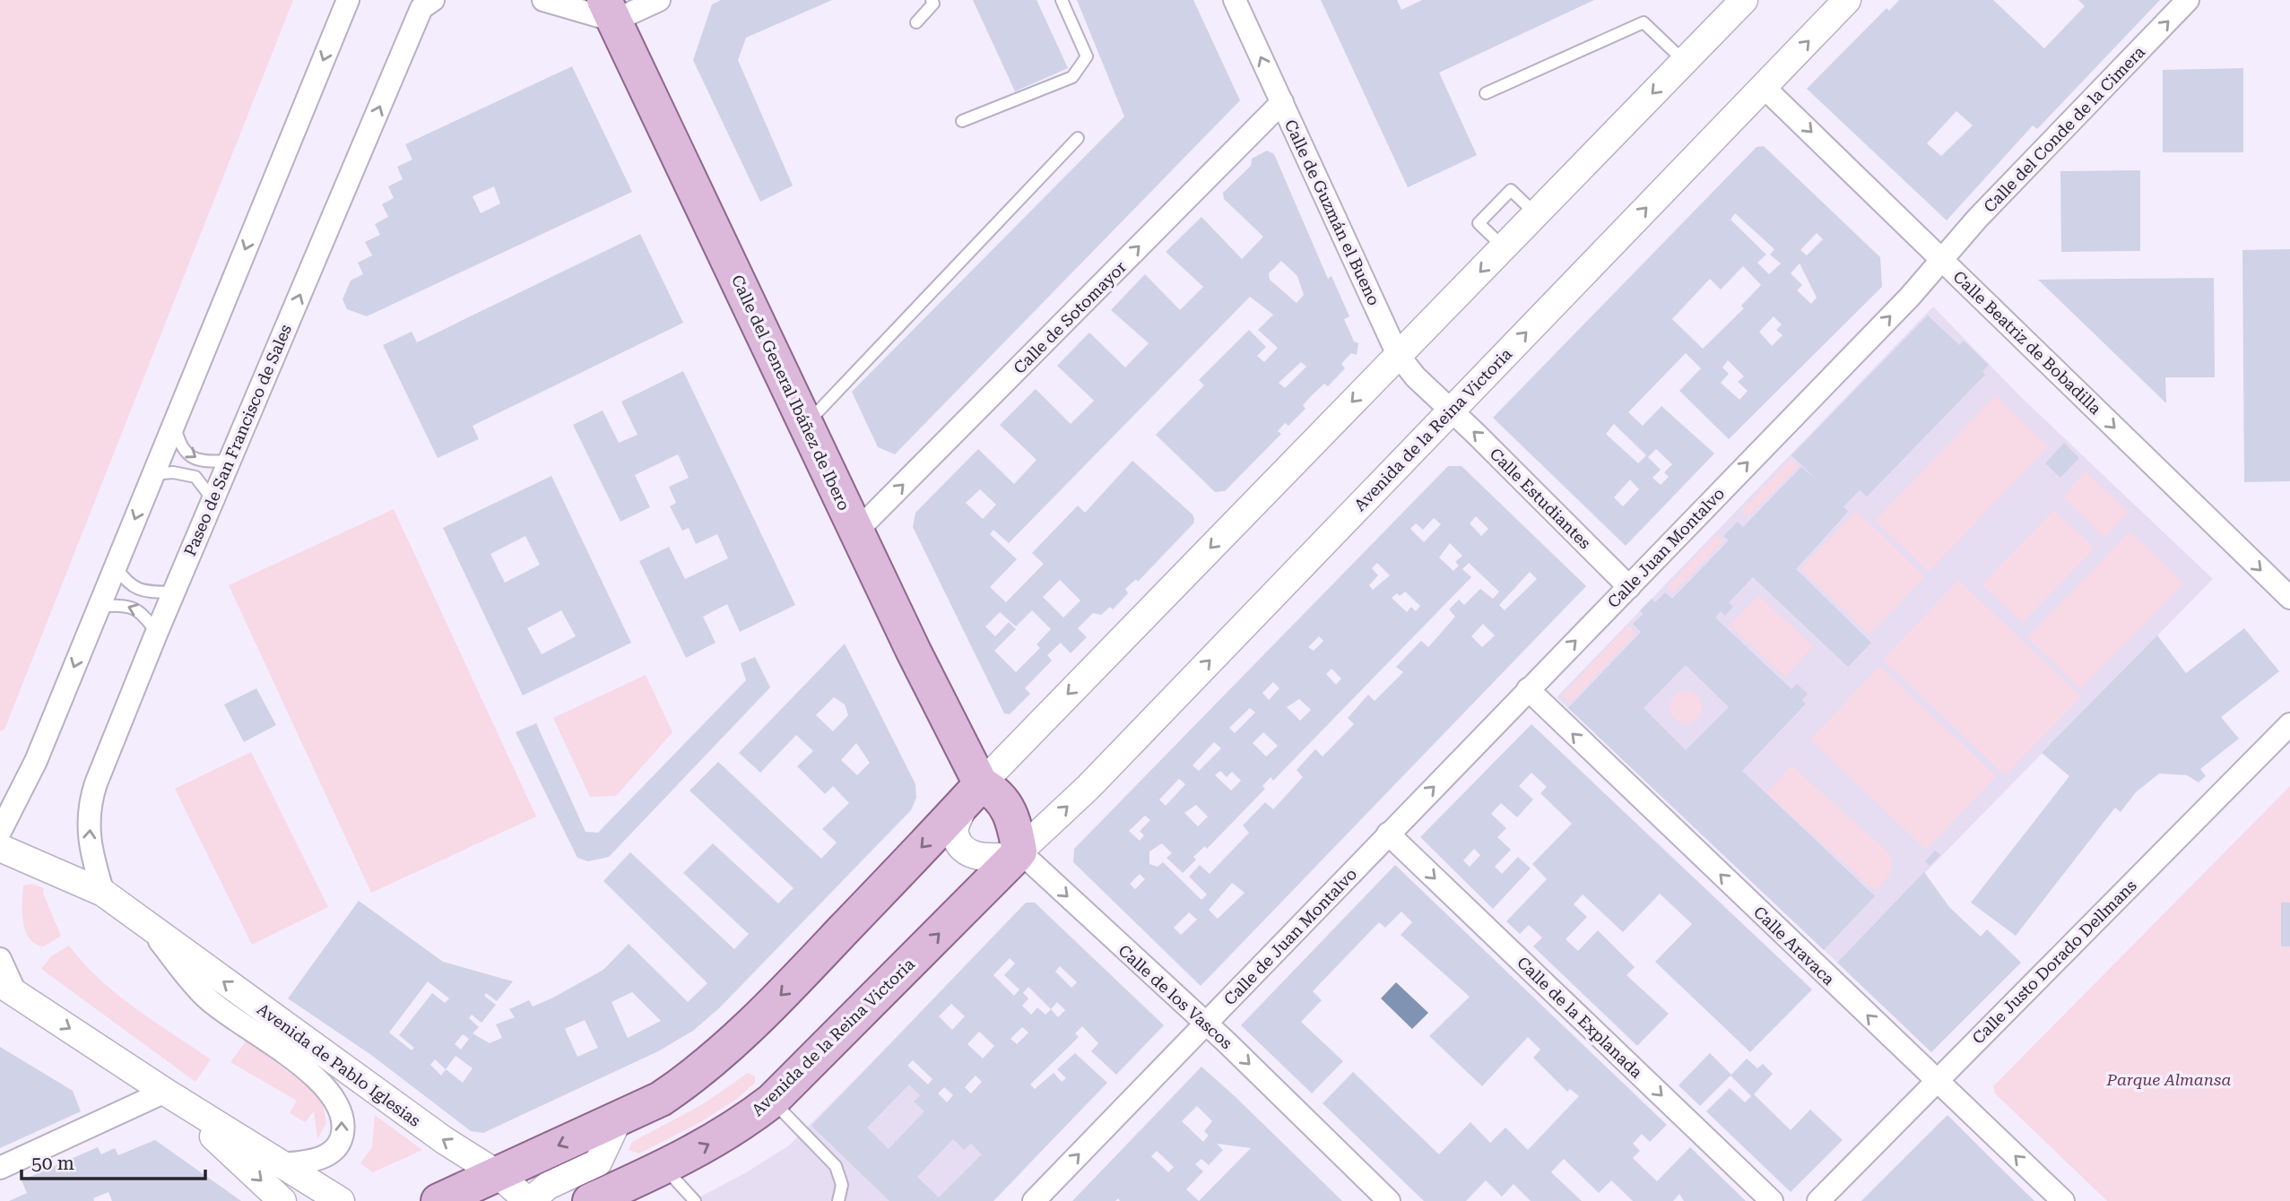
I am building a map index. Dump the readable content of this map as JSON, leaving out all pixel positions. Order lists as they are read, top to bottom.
{
  "streets": {
    "main road": ["Calle del General Ibáñez de Ibero", "Avenida de la Reina Victoria"],
    "street": [
      "Calle del Conde de la Cimera",
      "Calle de Guzmán el Bueno",
      "Calle de Sotomayor",
      "Calle Beatriz de Bobadilla",
      "Paseo de San Francisco de Sales",
      "Calle Estudiantes",
      "Calle Juan Montalvo",
      "Calle de Juan Montalvo",
      "Calle Aravaca",
      "Calle Justo Dorado Dellmans",
      "Calle de los Vascos",
      "Calle de la Explanada",
      "Avenida de Pablo Iglesias"
    ]
  },
  "crossings": [
    ["Calle del Conde de la Cimera", "Calle Beatriz de Bobadilla"],
    ["Calle del Conde de la Cimera", "Calle Juan Montalvo"],
    ["Calle de Guzmán el Bueno", "Calle de Sotomayor"],
    ["Calle de Guzmán el Bueno", "Avenida de la Reina Victoria"],
    ["Calle de Guzmán el Bueno", "Calle Estudiantes"],
    ["Calle de Sotomayor", "Calle del General Ibáñez de Ibero"],
    ["Calle Beatriz de Bobadilla", "Avenida de la Reina Victoria"],
    ["Calle Beatriz de Bobadilla", "Calle Juan Montalvo"],
    ["Calle del General Ibáñez de Ibero", "Avenida de la Reina Victoria"],
    ["Calle del General Ibáñez de Ibero", "Calle de los Vascos"],
    ["Avenida de la Reina Victoria", "Calle Estudiantes"],
    ["Avenida de la Reina Victoria", "Calle de los Vascos"],
    ["Paseo de San Francisco de Sales", "Avenida de Pablo Iglesias"],
    ["Calle Estudiantes", "Calle Juan Montalvo"],
    ["Calle Juan Montalvo", "Calle de Juan Montalvo"],
    ["Calle Juan Montalvo", "Calle Aravaca"],
    ["Calle Juan Montalvo", "Calle de la Explanada"],
    ["Calle de Juan Montalvo", "Calle de los Vascos"],
    ["Calle de Juan Montalvo", "Calle de la Explanada"],
    ["Calle Aravaca", "Calle Justo Dorado Dellmans"]
  ],
  "one_way": [
    "Calle del Conde de la Cimera",
    "Calle de Sotomayor",
    "Calle Beatriz de Bobadilla",
    "Calle Estudiantes",
    "Calle Juan Montalvo",
    "Calle de Juan Montalvo",
    "Calle Aravaca",
    "Calle de los Vascos",
    "Calle de la Explanada"
  ],
  "parks": ["Parque Almansa"],
  "scale_bar": "50 m"
}
